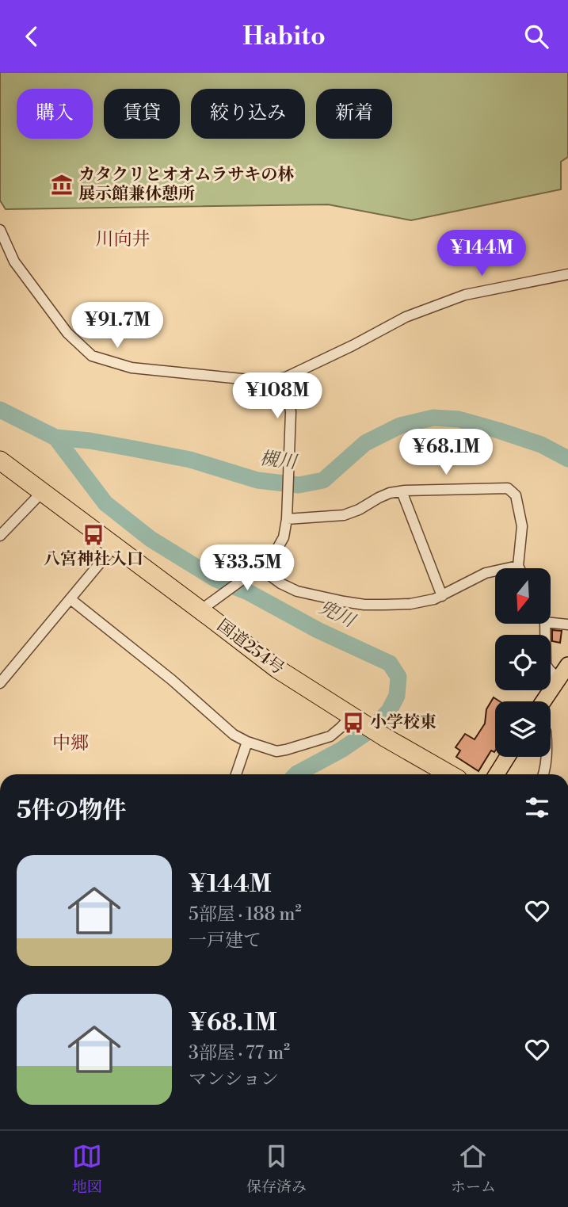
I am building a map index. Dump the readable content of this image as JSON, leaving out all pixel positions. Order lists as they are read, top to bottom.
{
  "streets": {
    "highway": ["国道254号"]
  },
  "districts": ["川向井", "中郷"],
  "water": ["槻川", "兜川"],
  "places": {
    "museum": ["カタクリとオオムラサキの林 展示館兼休憩所"],
    "bus stop": ["八宮神社入口", "小学校東"]
  },
  "north": "bottom",
  "page": {
    "header": "Habito",
    "chip": [
      "購入",
      "賃貸",
      "絞り込み",
      "新着"
    ],
    "price": [
      "¥144M",
      "¥91.7M",
      "¥108M",
      "¥68.1M",
      "¥33.5M"
    ],
    "heading": "5件の物件",
    "list": [
      {
        "name": "¥144M",
        "note": "5部屋 · 188 m² · 一戸建て"
      },
      {
        "name": "¥68.1M",
        "note": "3部屋 · 77 m² · マンション"
      }
    ],
    "tabs": ["地図", "保存済み", "ホーム"]
  }
}
